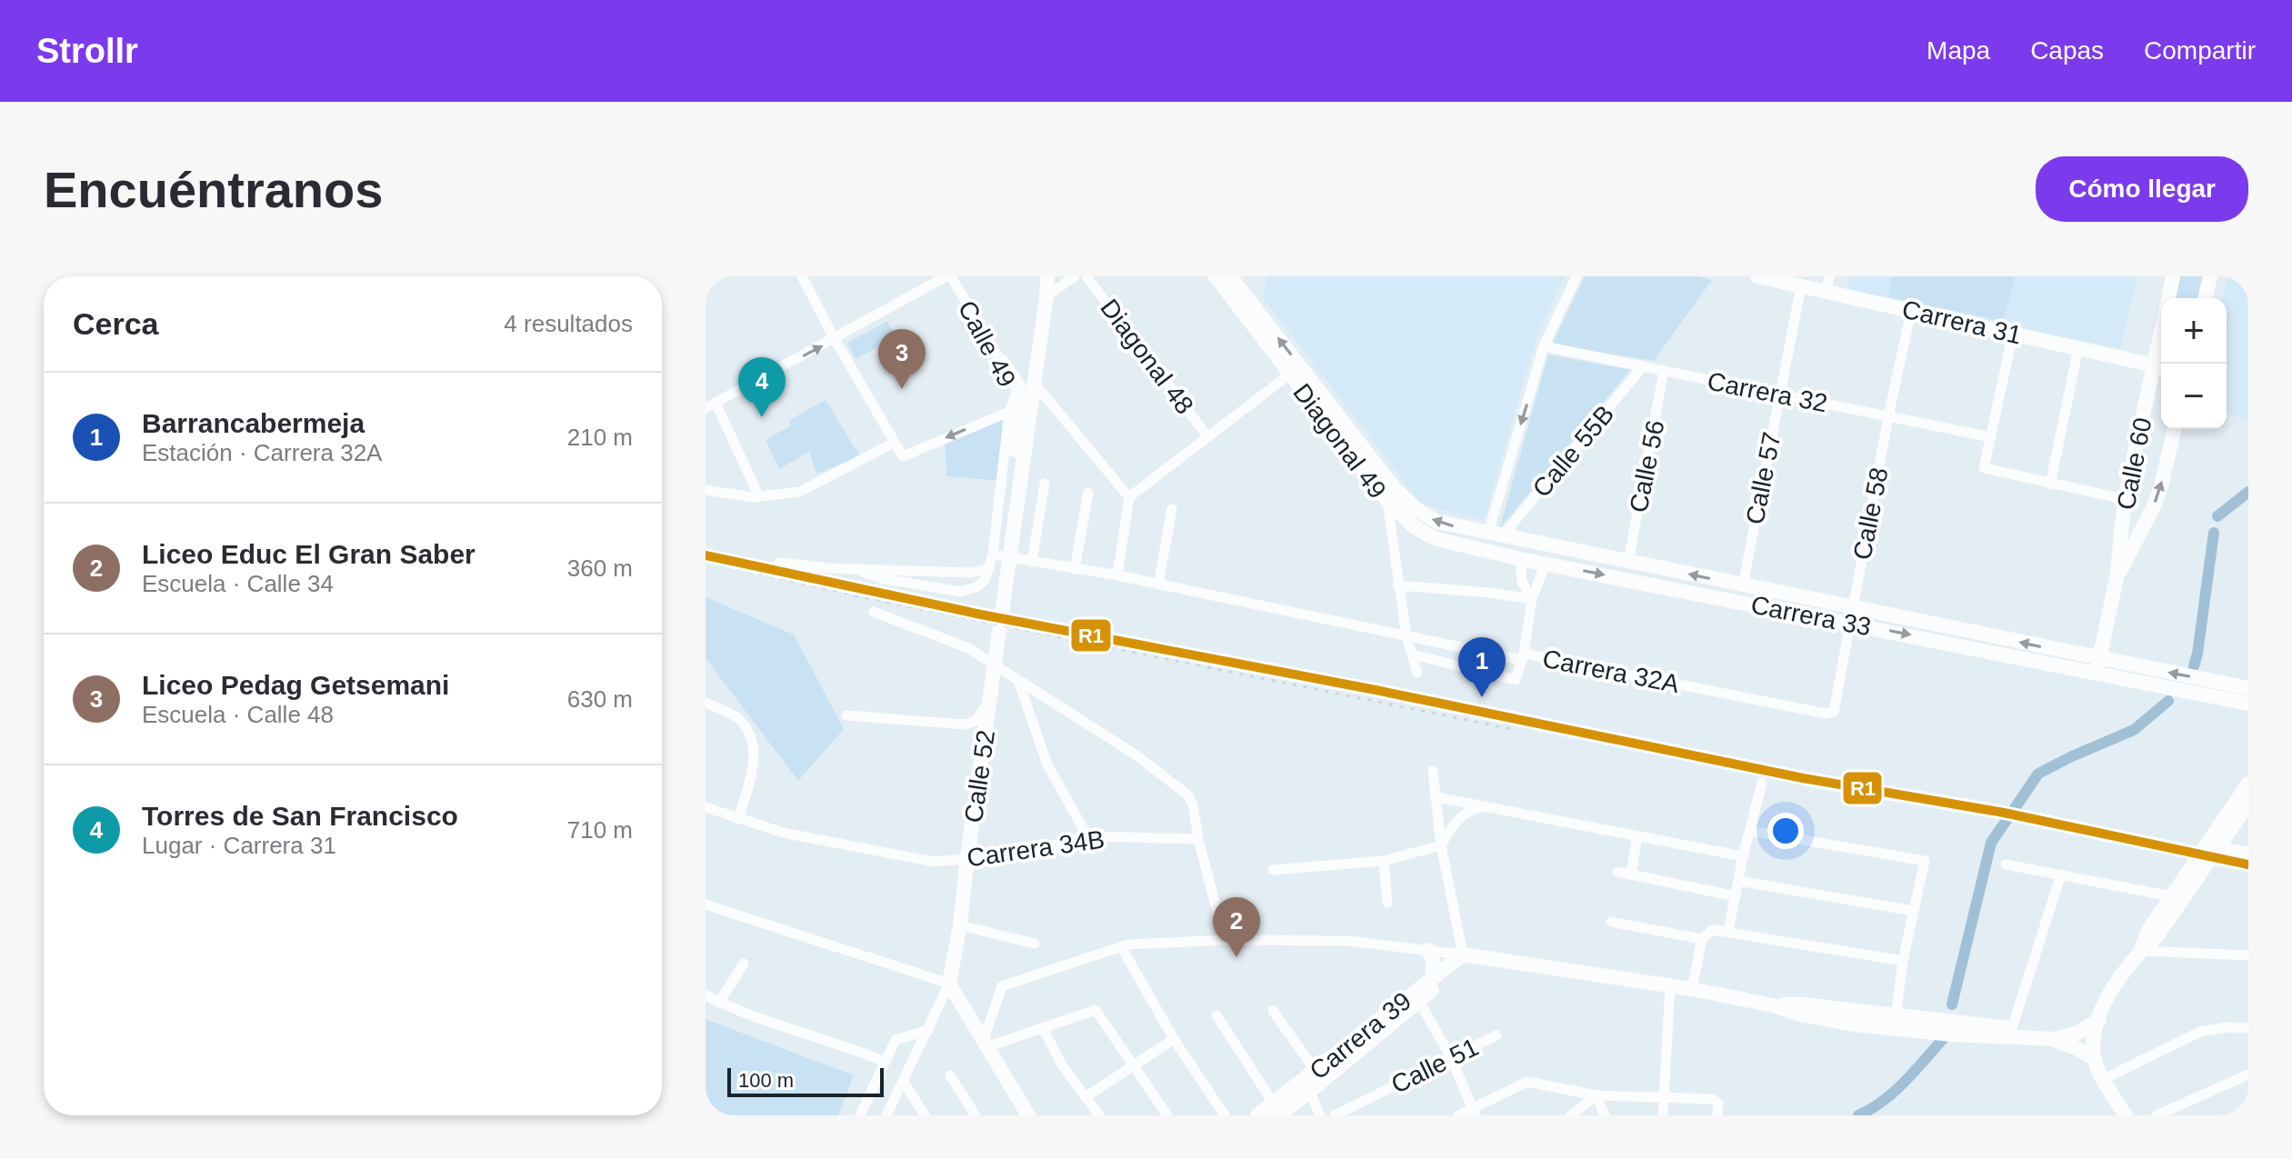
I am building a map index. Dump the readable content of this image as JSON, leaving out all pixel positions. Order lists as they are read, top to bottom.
{
  "streets": {
    "main road": [
      "Carrera 31",
      "Diagonal 49",
      "Calle 60",
      "Carrera 33",
      "Calle 52",
      "Carrera 39"
    ],
    "street": [
      "Calle 49",
      "Diagonal 48",
      "Carrera 32",
      "Calle 55B",
      "Calle 56",
      "Calle 57",
      "Calle 58",
      "Carrera 32A",
      "Carrera 34B",
      "Calle 51"
    ]
  },
  "crossings": [
    ["Carrera 31", "Calle 60"],
    ["Carrera 31", "Calle 57"],
    ["Carrera 31", "Calle 58"],
    ["Carrera 32", "Calle 55B"],
    ["Carrera 32", "Calle 56"],
    ["Carrera 32", "Calle 57"],
    ["Carrera 32", "Calle 58"],
    ["Diagonal 49", "Carrera 33"],
    ["Diagonal 49", "Carrera 32A"],
    ["Calle 55B", "Carrera 33"],
    ["Calle 60", "Carrera 33"],
    ["Calle 56", "Carrera 33"],
    ["Calle 57", "Carrera 33"],
    ["Calle 58", "Carrera 33"],
    ["Calle 58", "Carrera 32A"],
    ["Calle 52", "Carrera 34B"]
  ],
  "lines": ["transit line R1"],
  "scale_bar": "100 m",
  "page": {
    "header": "Strollr",
    "nav": ["Mapa", "Capas", "Compartir"],
    "buttons": "Cómo llegar",
    "title": "Encuéntranos",
    "heading": ["Cerca", "4 resultados"],
    "map_buttons": ["+", "−"],
    "pins": [
      "3",
      "4",
      "1",
      "2"
    ],
    "list": [
      {
        "mark": "1",
        "name": "Barrancabermeja",
        "note": "Estación · Carrera 32A",
        "value": "210 m"
      },
      {
        "mark": "2",
        "name": "Liceo Educ El Gran Saber",
        "note": "Escuela · Calle 34",
        "value": "360 m"
      },
      {
        "mark": "3",
        "name": "Liceo Pedag Getsemani",
        "note": "Escuela · Calle 48",
        "value": "630 m"
      },
      {
        "mark": "4",
        "name": "Torres de San Francisco",
        "note": "Lugar · Carrera 31",
        "value": "710 m"
      }
    ],
    "scale": "100 m"
  }
}
